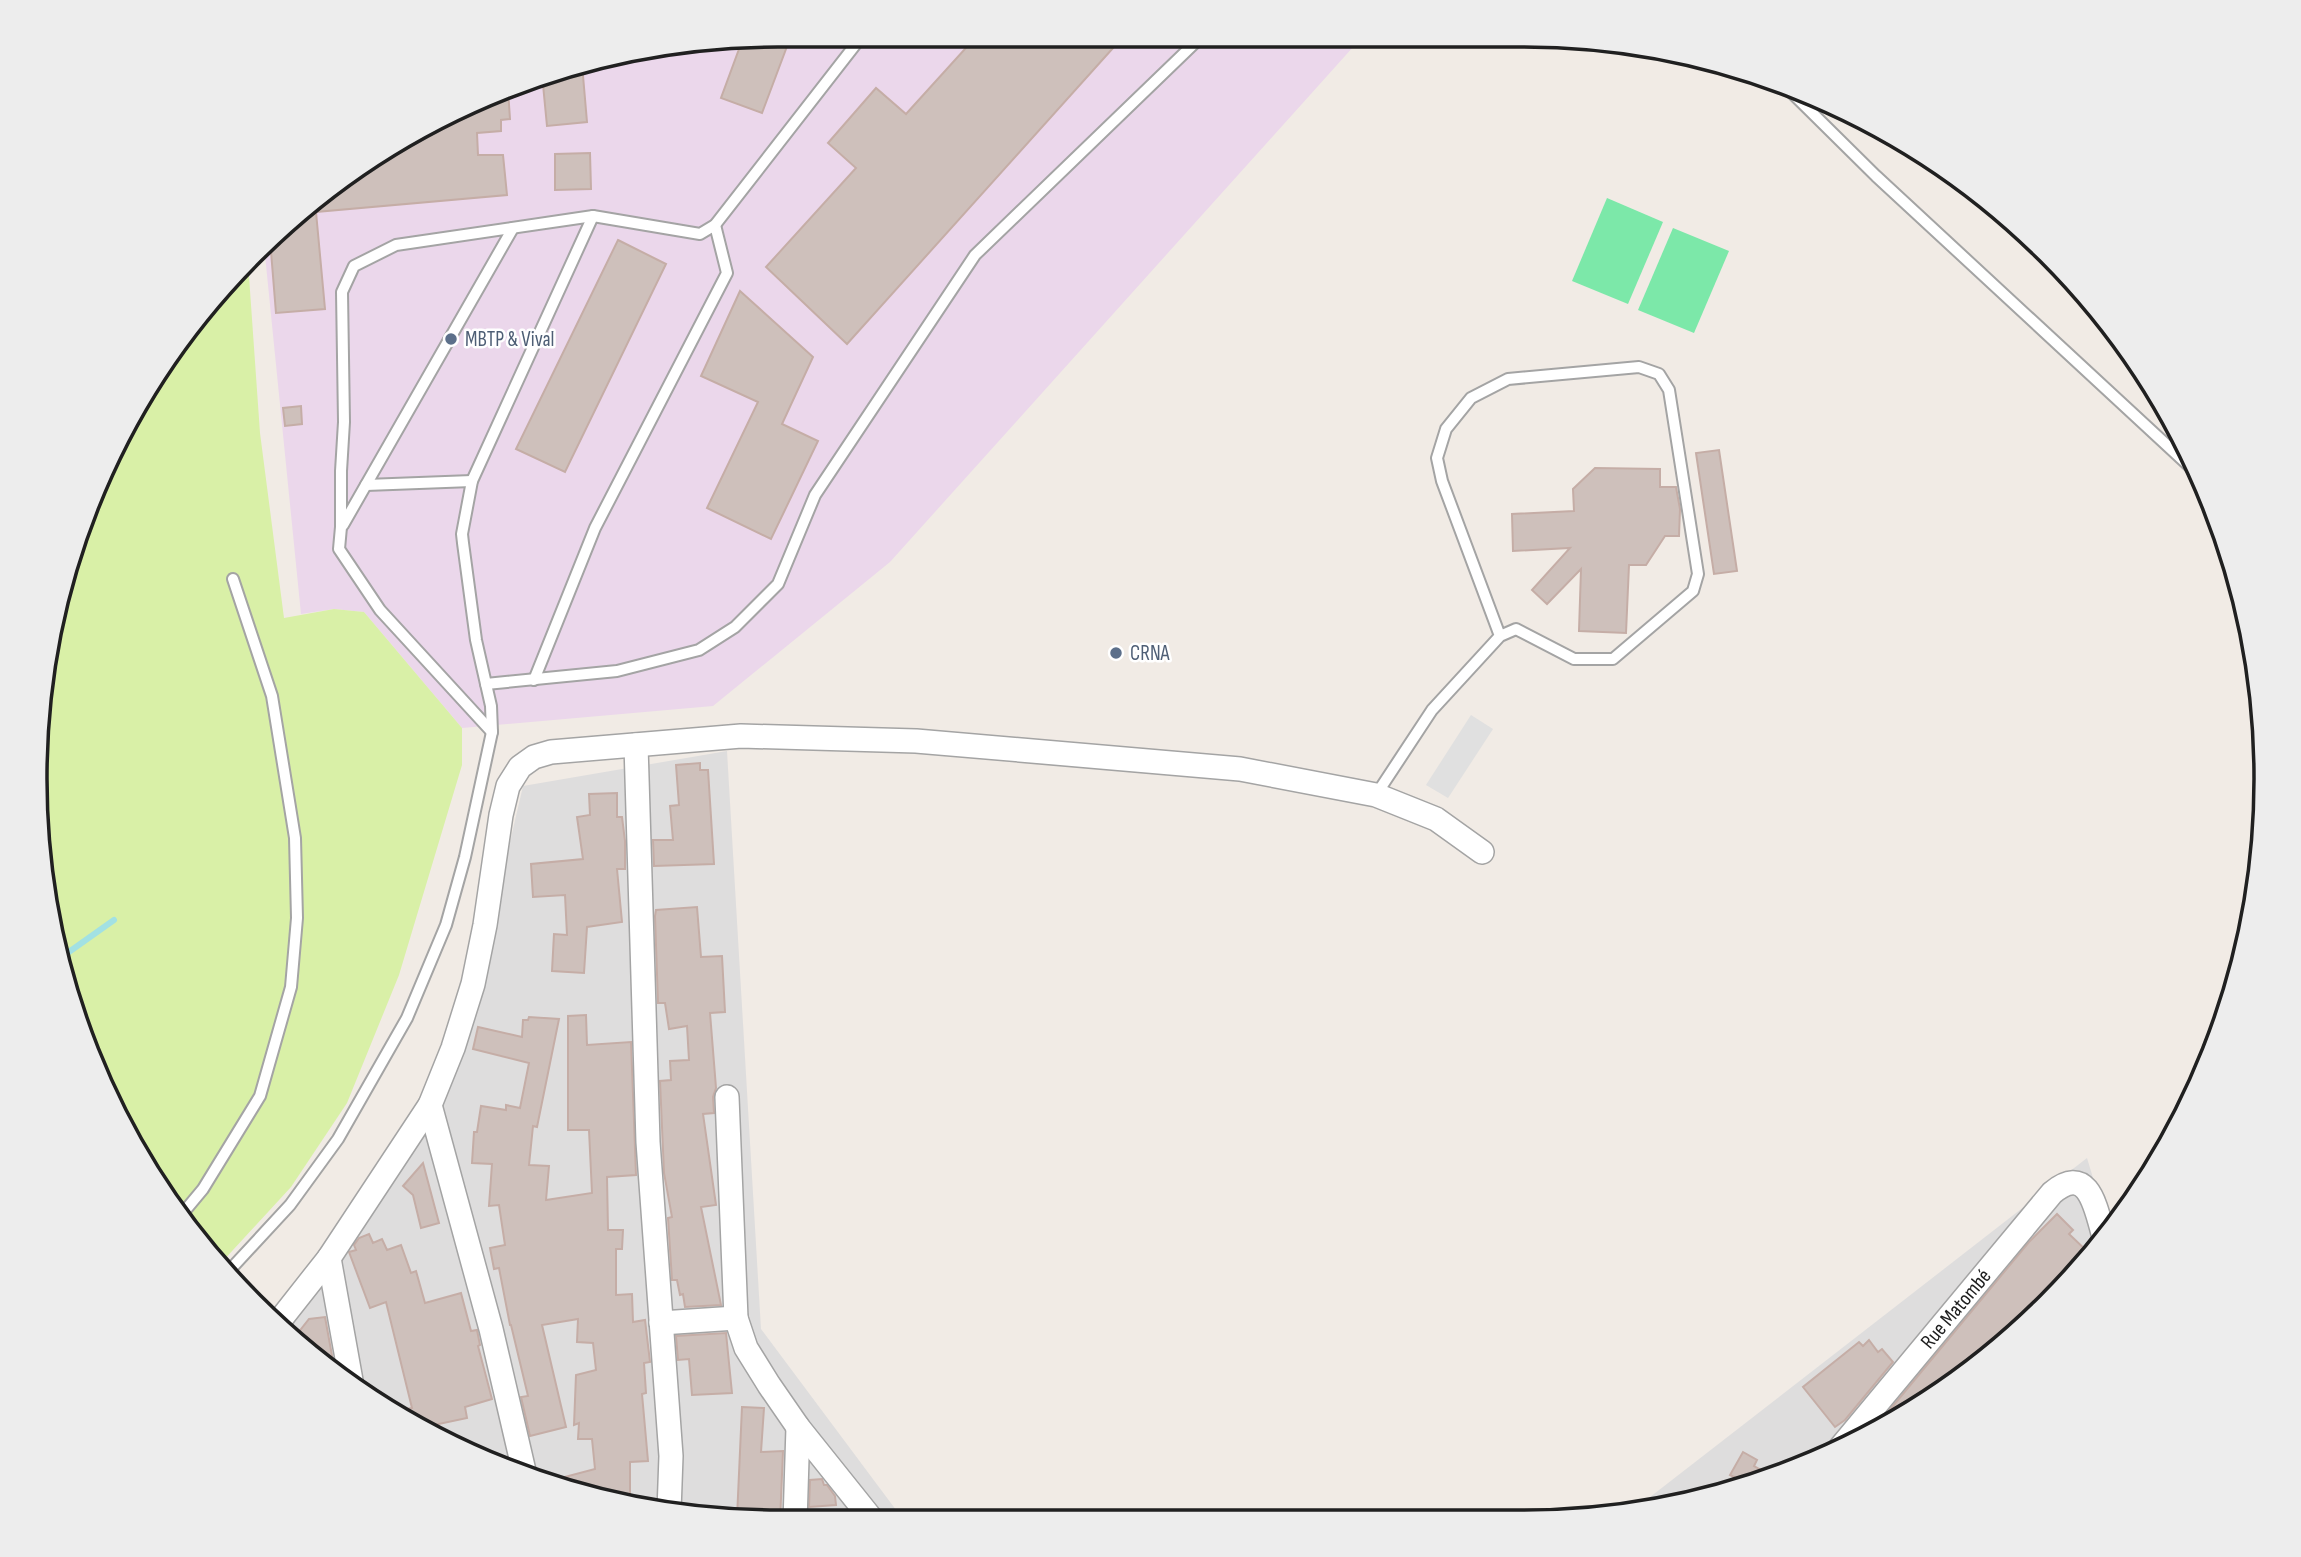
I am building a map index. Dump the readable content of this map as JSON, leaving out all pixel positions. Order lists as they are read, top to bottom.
{
  "streets": {
    "street": ["Rue Matombé"]
  },
  "places": ["MBTP & Vival", "CRNA"]
}
